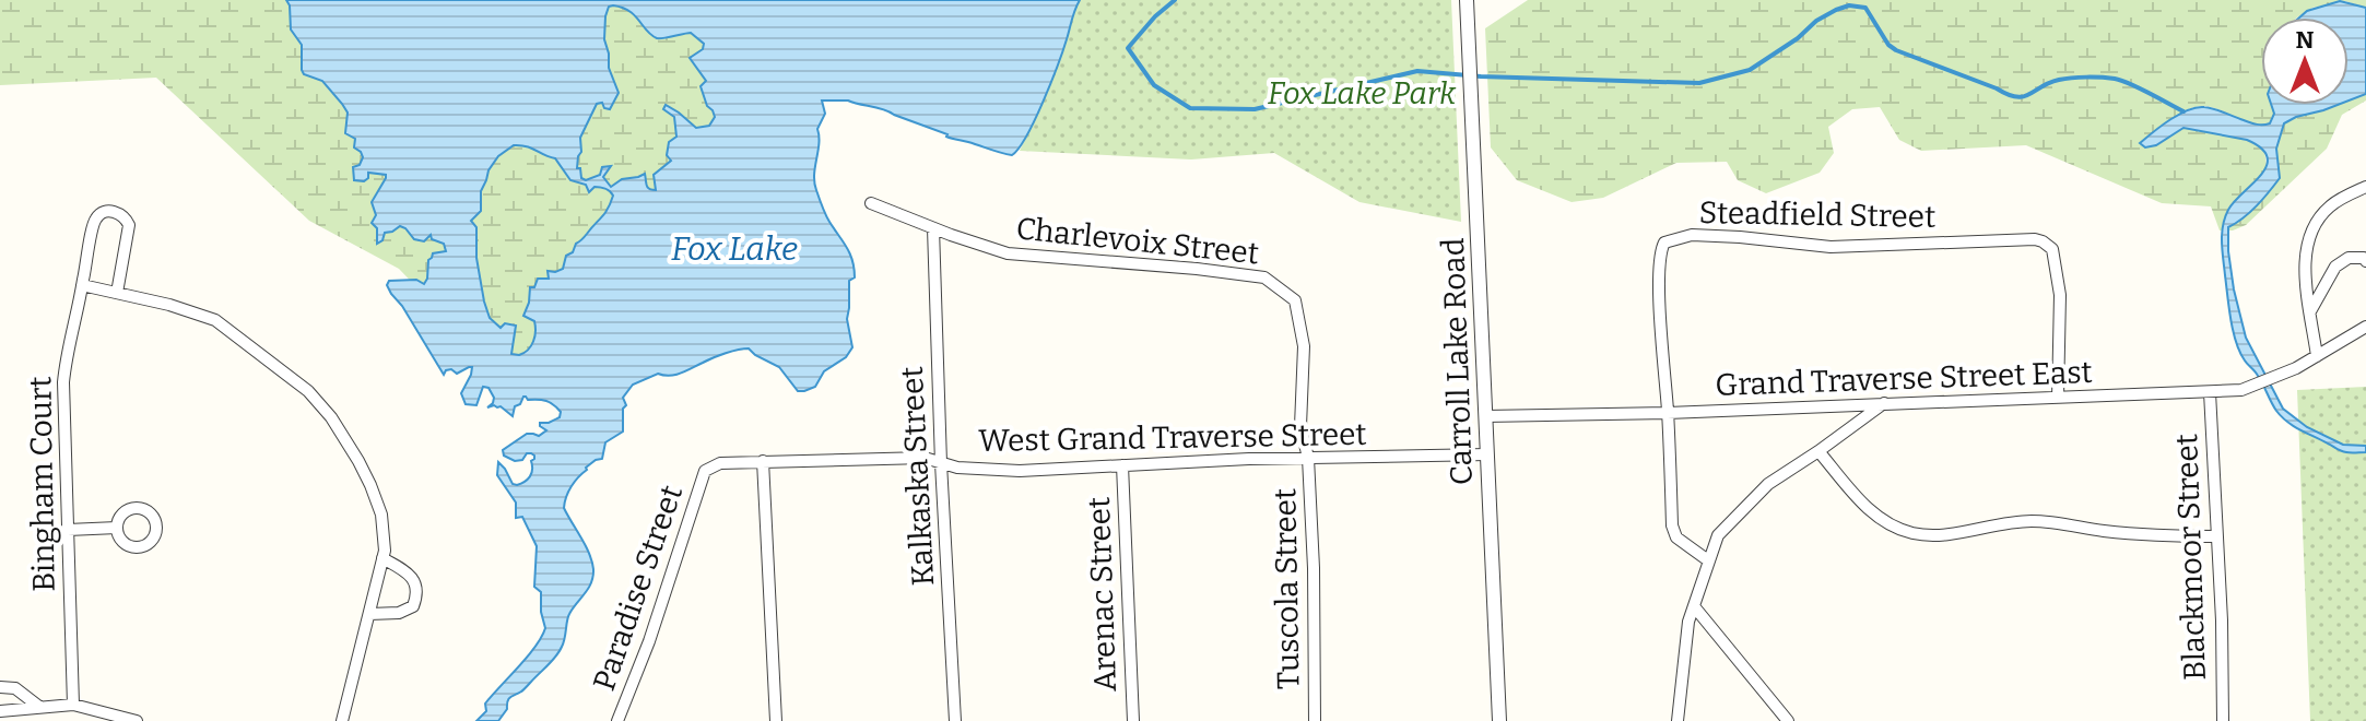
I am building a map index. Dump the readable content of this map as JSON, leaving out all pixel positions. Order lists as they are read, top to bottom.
{
  "streets": {
    "street": [
      "Steadfield Street",
      "Charlevoix Street",
      "Carroll Lake Road",
      "Grand Traverse Street East",
      "West Grand Traverse Street",
      "Kalkaska Street",
      "Bingham Court",
      "Blackmoor Street",
      "Paradise Street",
      "Tuscola Street",
      "Arenac Street"
    ]
  },
  "crossings": [
    ["Steadfield Street", "Grand Traverse Street East"],
    ["Charlevoix Street", "Kalkaska Street"],
    ["Charlevoix Street", "Tuscola Street"],
    ["Carroll Lake Road", "Grand Traverse Street East"],
    ["Carroll Lake Road", "West Grand Traverse Street"],
    ["Grand Traverse Street East", "Blackmoor Street"],
    ["West Grand Traverse Street", "Kalkaska Street"],
    ["West Grand Traverse Street", "Paradise Street"],
    ["West Grand Traverse Street", "Tuscola Street"],
    ["West Grand Traverse Street", "Arenac Street"]
  ],
  "water": ["Fox Lake"],
  "parks": ["Fox Lake Park"],
  "north": "top"
}
